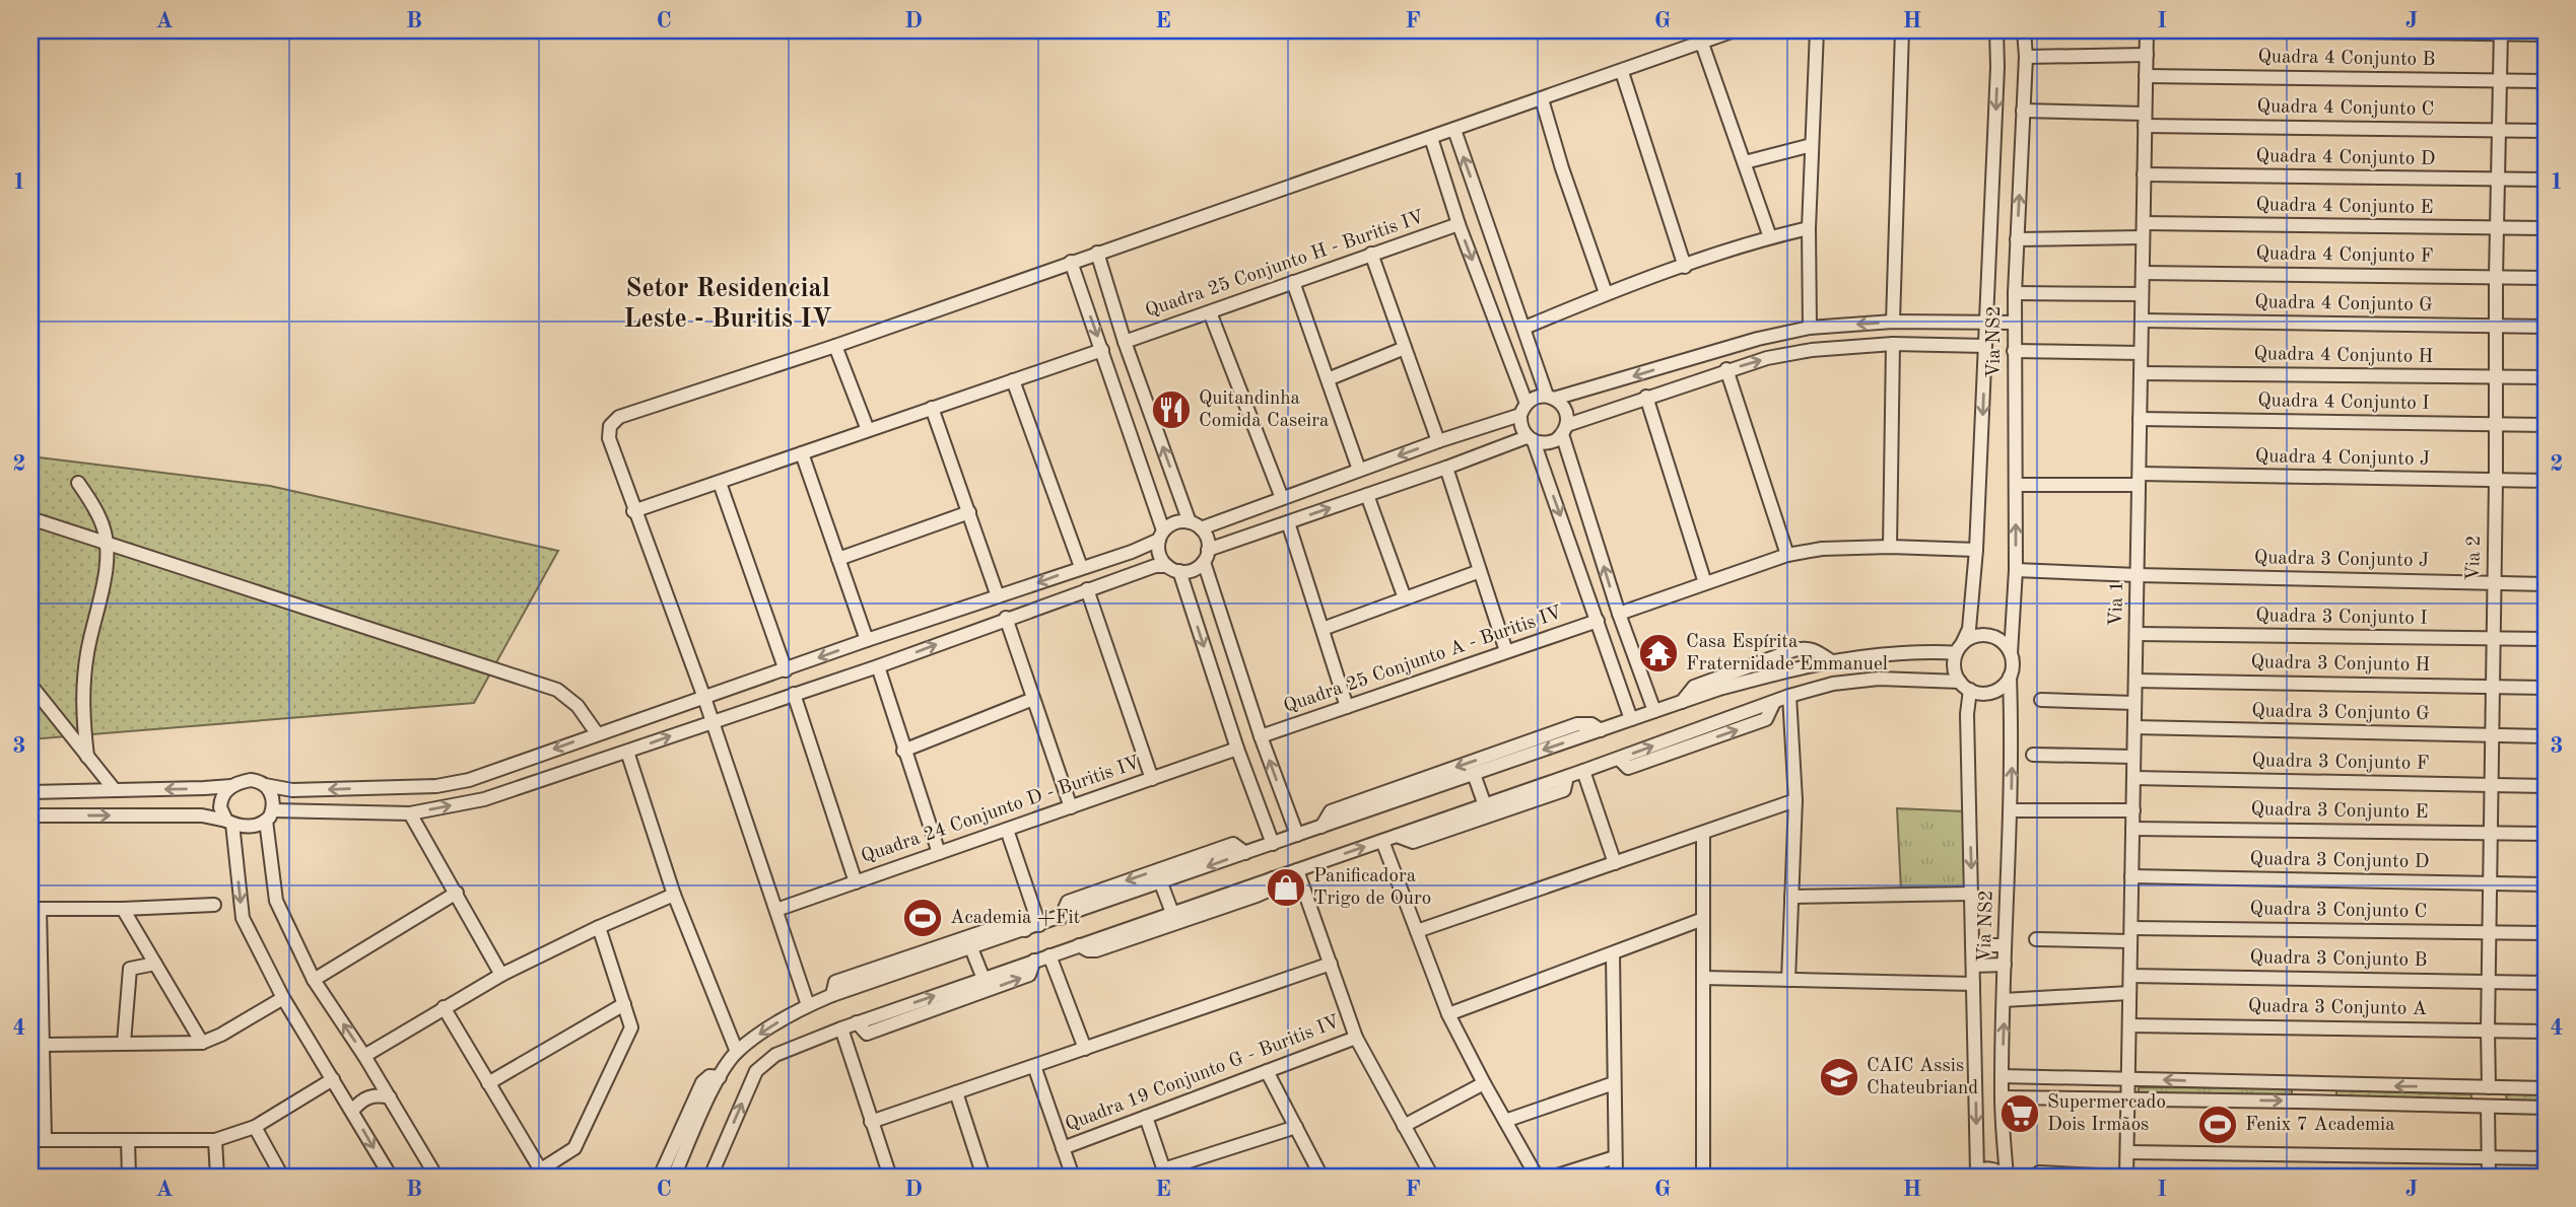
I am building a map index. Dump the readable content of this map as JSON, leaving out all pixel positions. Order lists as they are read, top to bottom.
{
  "streets": {
    "street": [
      "Quadra 4 Conjunto B",
      "Quadra 4 Conjunto C",
      "Quadra 4 Conjunto D",
      "Quadra 4 Conjunto E",
      "Quadra 4 Conjunto F",
      "Quadra 25 Conjunto H - Buritis IV",
      "Quadra 4 Conjunto G",
      "Via NS2",
      "Quadra 4 Conjunto H",
      "Quadra 4 Conjunto I",
      "Quadra 4 Conjunto J",
      "Via 2",
      "Quadra 3 Conjunto J",
      "Via 1",
      "Quadra 3 Conjunto I",
      "Quadra 25 Conjunto A - Buritis IV",
      "Quadra 3 Conjunto H",
      "Quadra 3 Conjunto G",
      "Quadra 3 Conjunto F",
      "Quadra 24 Conjunto D - Buritis IV",
      "Quadra 3 Conjunto E",
      "Quadra 3 Conjunto D",
      "Quadra 3 Conjunto C",
      "Quadra 3 Conjunto B",
      "Quadra 3 Conjunto A",
      "Quadra 19 Conjunto G - Buritis IV"
    ]
  },
  "crossings": [
    ["Quadra 4 Conjunto B", "Via 2"],
    ["Quadra 4 Conjunto B", "Via 1"],
    ["Quadra 4 Conjunto C", "Via NS2"],
    ["Quadra 4 Conjunto C", "Via 2"],
    ["Quadra 4 Conjunto C", "Via 1"],
    ["Quadra 4 Conjunto D", "Via 2"],
    ["Quadra 4 Conjunto D", "Via 1"],
    ["Quadra 4 Conjunto E", "Via 2"],
    ["Quadra 4 Conjunto E", "Via 1"],
    ["Quadra 4 Conjunto F", "Via 2"],
    ["Quadra 4 Conjunto F", "Via 1"],
    ["Quadra 4 Conjunto G", "Via 2"],
    ["Quadra 4 Conjunto G", "Via 1"],
    ["Via NS2", "Quadra 4 Conjunto J"],
    ["Via NS2", "Quadra 3 Conjunto J"],
    ["Quadra 4 Conjunto H", "Via 2"],
    ["Quadra 4 Conjunto H", "Via 1"],
    ["Quadra 4 Conjunto I", "Via 2"],
    ["Quadra 4 Conjunto I", "Via 1"],
    ["Quadra 4 Conjunto J", "Via 2"],
    ["Quadra 4 Conjunto J", "Via 1"],
    ["Via 2", "Quadra 3 Conjunto J"],
    ["Via 2", "Quadra 3 Conjunto I"],
    ["Via 2", "Quadra 3 Conjunto H"],
    ["Via 2", "Quadra 3 Conjunto G"],
    ["Via 2", "Quadra 3 Conjunto F"],
    ["Via 2", "Quadra 3 Conjunto E"],
    ["Via 2", "Quadra 3 Conjunto D"],
    ["Via 2", "Quadra 3 Conjunto C"],
    ["Via 2", "Quadra 3 Conjunto B"],
    ["Via 2", "Quadra 3 Conjunto A"],
    ["Quadra 3 Conjunto J", "Via 1"],
    ["Via 1", "Quadra 3 Conjunto I"],
    ["Via 1", "Quadra 3 Conjunto H"],
    ["Via 1", "Quadra 3 Conjunto G"],
    ["Via 1", "Quadra 3 Conjunto F"],
    ["Via 1", "Quadra 3 Conjunto E"],
    ["Via 1", "Quadra 3 Conjunto D"],
    ["Via 1", "Quadra 3 Conjunto C"],
    ["Via 1", "Quadra 3 Conjunto B"],
    ["Via 1", "Quadra 3 Conjunto A"]
  ],
  "districts": ["Setor Residencial Leste - Buritis IV"],
  "places": {
    "restaurant": ["Quitandinha Comida Caseira"],
    "temple": ["Casa Espírita Fraternidade Emmanuel"],
    "shop": ["Panificadora Trigo de Ouro"],
    "sports": ["Academia +Fit", "Fenix 7 Academia"],
    "school or university": ["CAIC Assis Chateubriand"],
    "supermarket": ["Supermercado Dois Irmãos"]
  },
  "grid": {
    "columns": [
      "A",
      "B",
      "C",
      "D",
      "E",
      "F",
      "G",
      "H",
      "I",
      "J"
    ],
    "rows": [
      "1",
      "2",
      "3",
      "4"
    ]
  }
}
